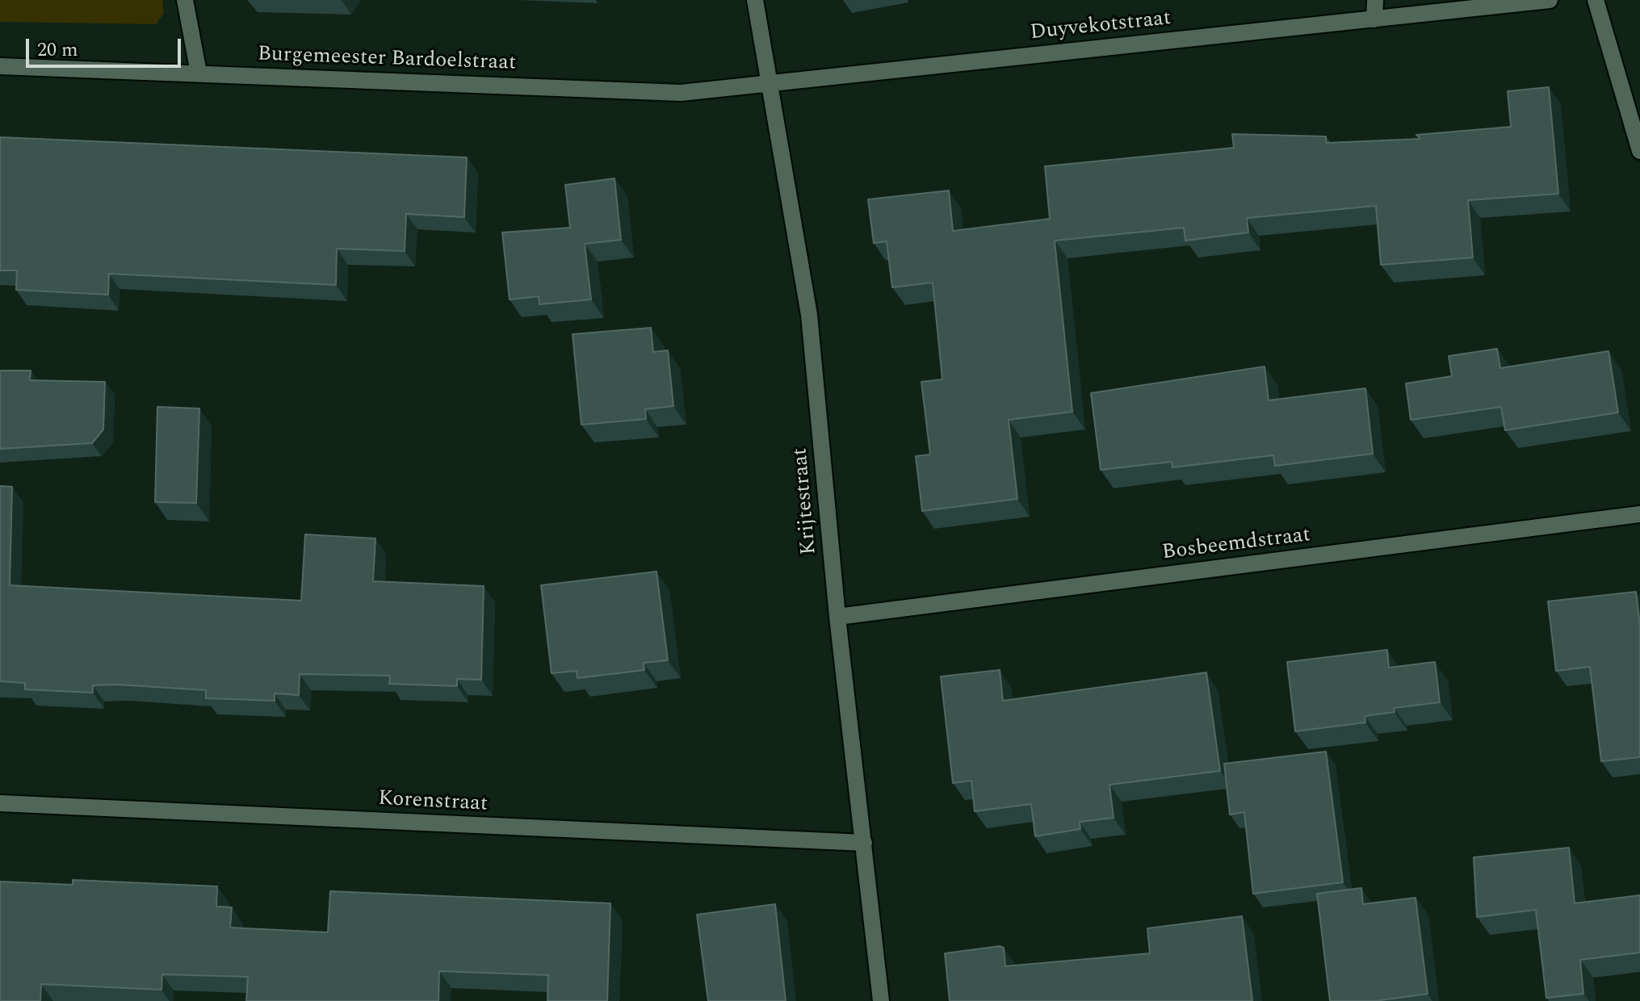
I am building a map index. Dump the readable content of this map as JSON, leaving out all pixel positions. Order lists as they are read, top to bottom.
{
  "streets": {
    "street": [
      "Duyvekotstraat",
      "Burgemeester Bardoelstraat",
      "Krijtestraat",
      "Bosbeemdstraat",
      "Korenstraat"
    ]
  },
  "crossings": [
    ["Duyvekotstraat", "Burgemeester Bardoelstraat"],
    ["Duyvekotstraat", "Krijtestraat"],
    ["Burgemeester Bardoelstraat", "Krijtestraat"],
    ["Krijtestraat", "Bosbeemdstraat"],
    ["Krijtestraat", "Korenstraat"]
  ],
  "scale_bar": "20 m"
}
